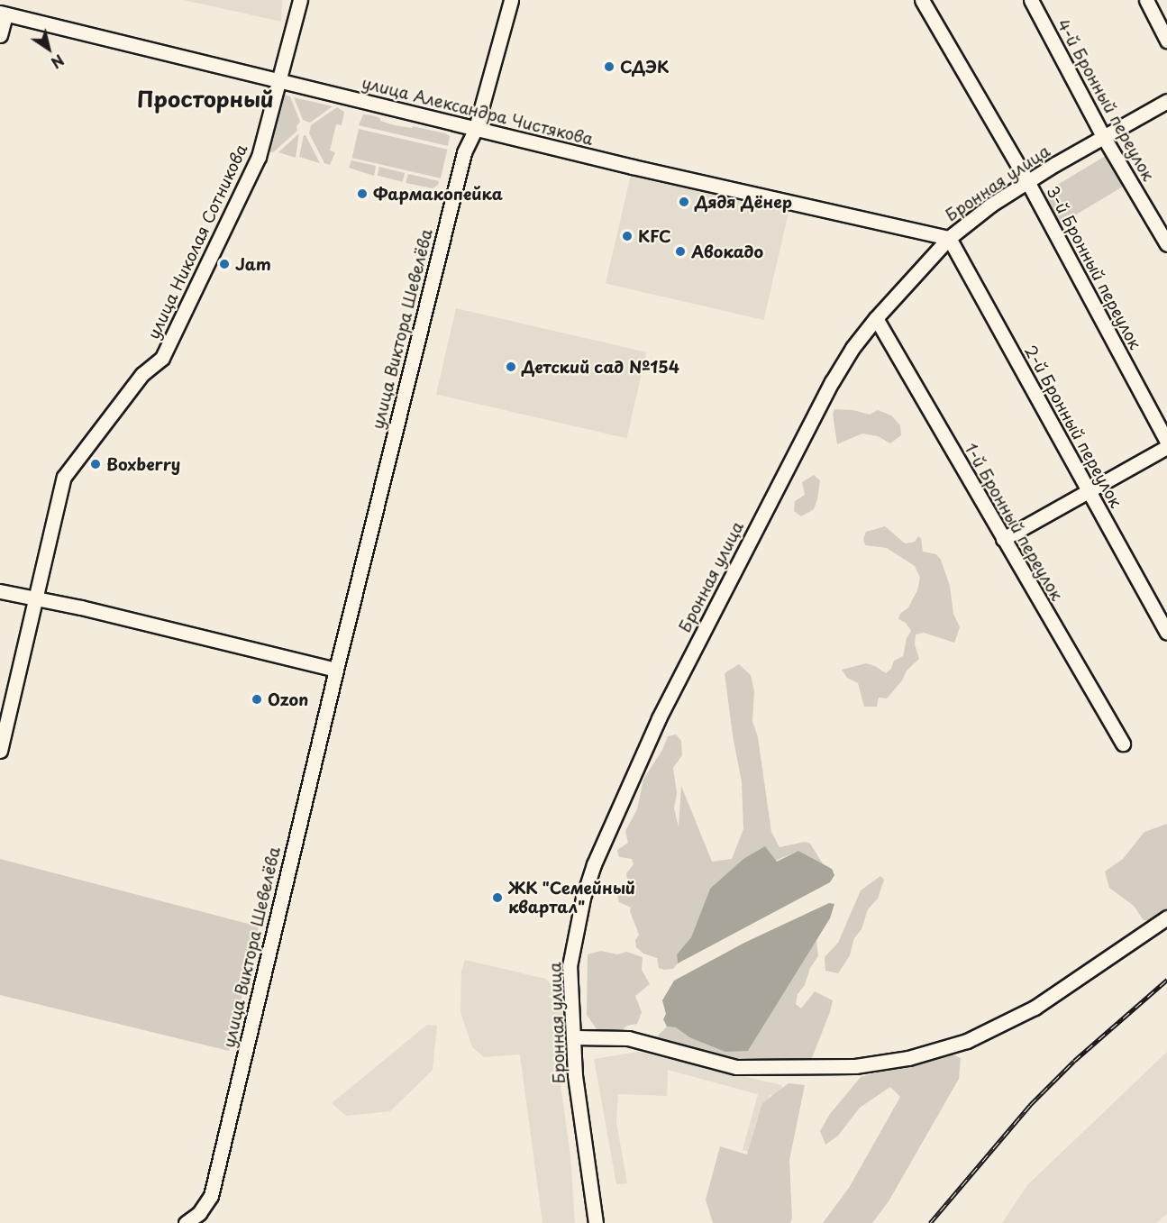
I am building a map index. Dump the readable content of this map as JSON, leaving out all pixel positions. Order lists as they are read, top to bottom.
{
  "streets": {
    "street": [
      "4-й Бронный переулок",
      "улица Александра Чистякова",
      "Бронная улица",
      "улица Николая Сотникова",
      "3-й Бронный переулок",
      "улица Виктора Шевелёва",
      "2-й Бронный переулок",
      "1-й Бронный переулок"
    ]
  },
  "crossings": [
    ["4-й Бронный переулок", "Бронная улица"],
    ["улица Александра Чистякова", "Бронная улица"],
    ["улица Александра Чистякова", "улица Николая Сотникова"],
    ["улица Александра Чистякова", "улица Виктора Шевелёва"],
    ["улица Александра Чистякова", "2-й Бронный переулок"],
    ["Бронная улица", "3-й Бронный переулок"],
    ["Бронная улица", "2-й Бронный переулок"],
    ["Бронная улица", "1-й Бронный переулок"]
  ],
  "districts": ["Просторный"],
  "places": [
    "СДЭК",
    "Фармакопейка",
    "Дядя Дёнер",
    "KFC",
    "Авокадо",
    "Jam",
    "Детский сад №154",
    "Boxberry",
    "Ozon",
    "ЖК \"Семейный квартал\""
  ],
  "north": "bottom right"
}
